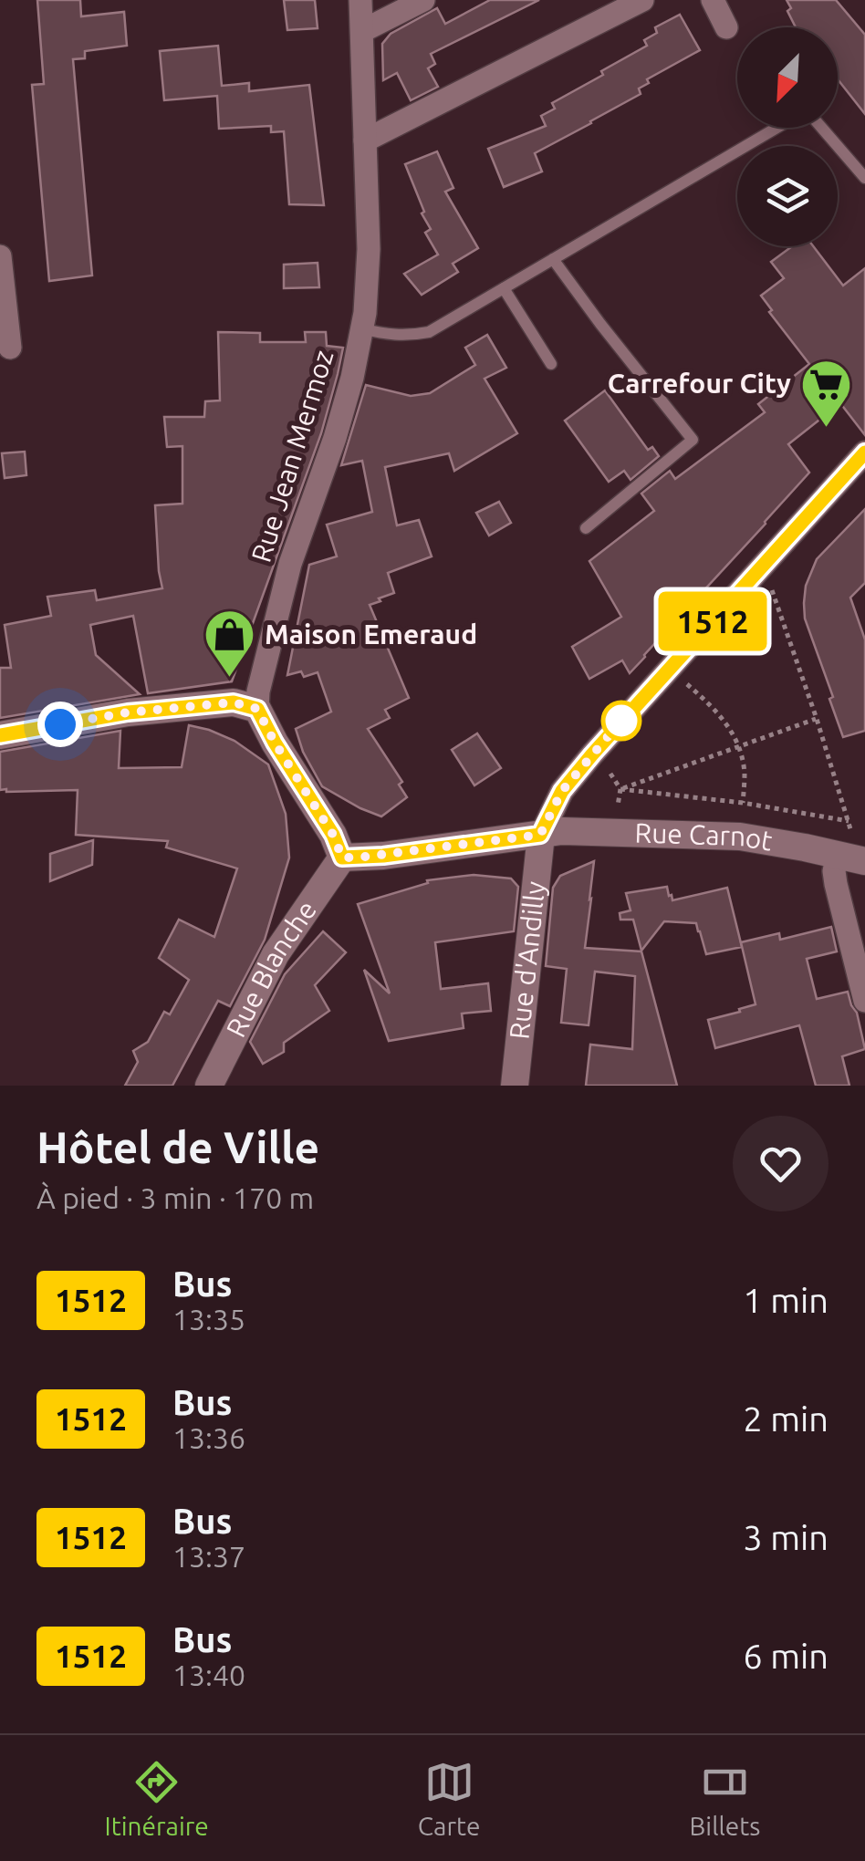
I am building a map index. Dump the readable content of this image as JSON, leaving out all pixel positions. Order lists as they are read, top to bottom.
{
  "streets": {
    "street": [
      "Rue Jean Mermoz",
      "Rue Carnot",
      "Rue d'Andilly",
      "Rue Blanche"
    ]
  },
  "crossings": [
    ["Rue Carnot", "Rue d'Andilly"],
    ["Rue Carnot", "Rue Blanche"]
  ],
  "places": {
    "supermarket": ["Carrefour City"],
    "shop": ["Maison Emeraud"]
  },
  "lines": ["bus line 1512"],
  "north": "bottom left",
  "page": {
    "on_map": "1512",
    "heading": ["Hôtel de Ville", "À pied · 3 min · 170 m"],
    "list": [
      {
        "mark": "1512",
        "name": "Bus",
        "note": "13:35",
        "value": "1 min"
      },
      {
        "mark": "1512",
        "name": "Bus",
        "note": "13:36",
        "value": "2 min"
      },
      {
        "mark": "1512",
        "name": "Bus",
        "note": "13:37",
        "value": "3 min"
      },
      {
        "mark": "1512",
        "name": "Bus",
        "note": "13:40",
        "value": "6 min"
      }
    ],
    "tabs": ["Itinéraire", "Carte", "Billets"]
  }
}
